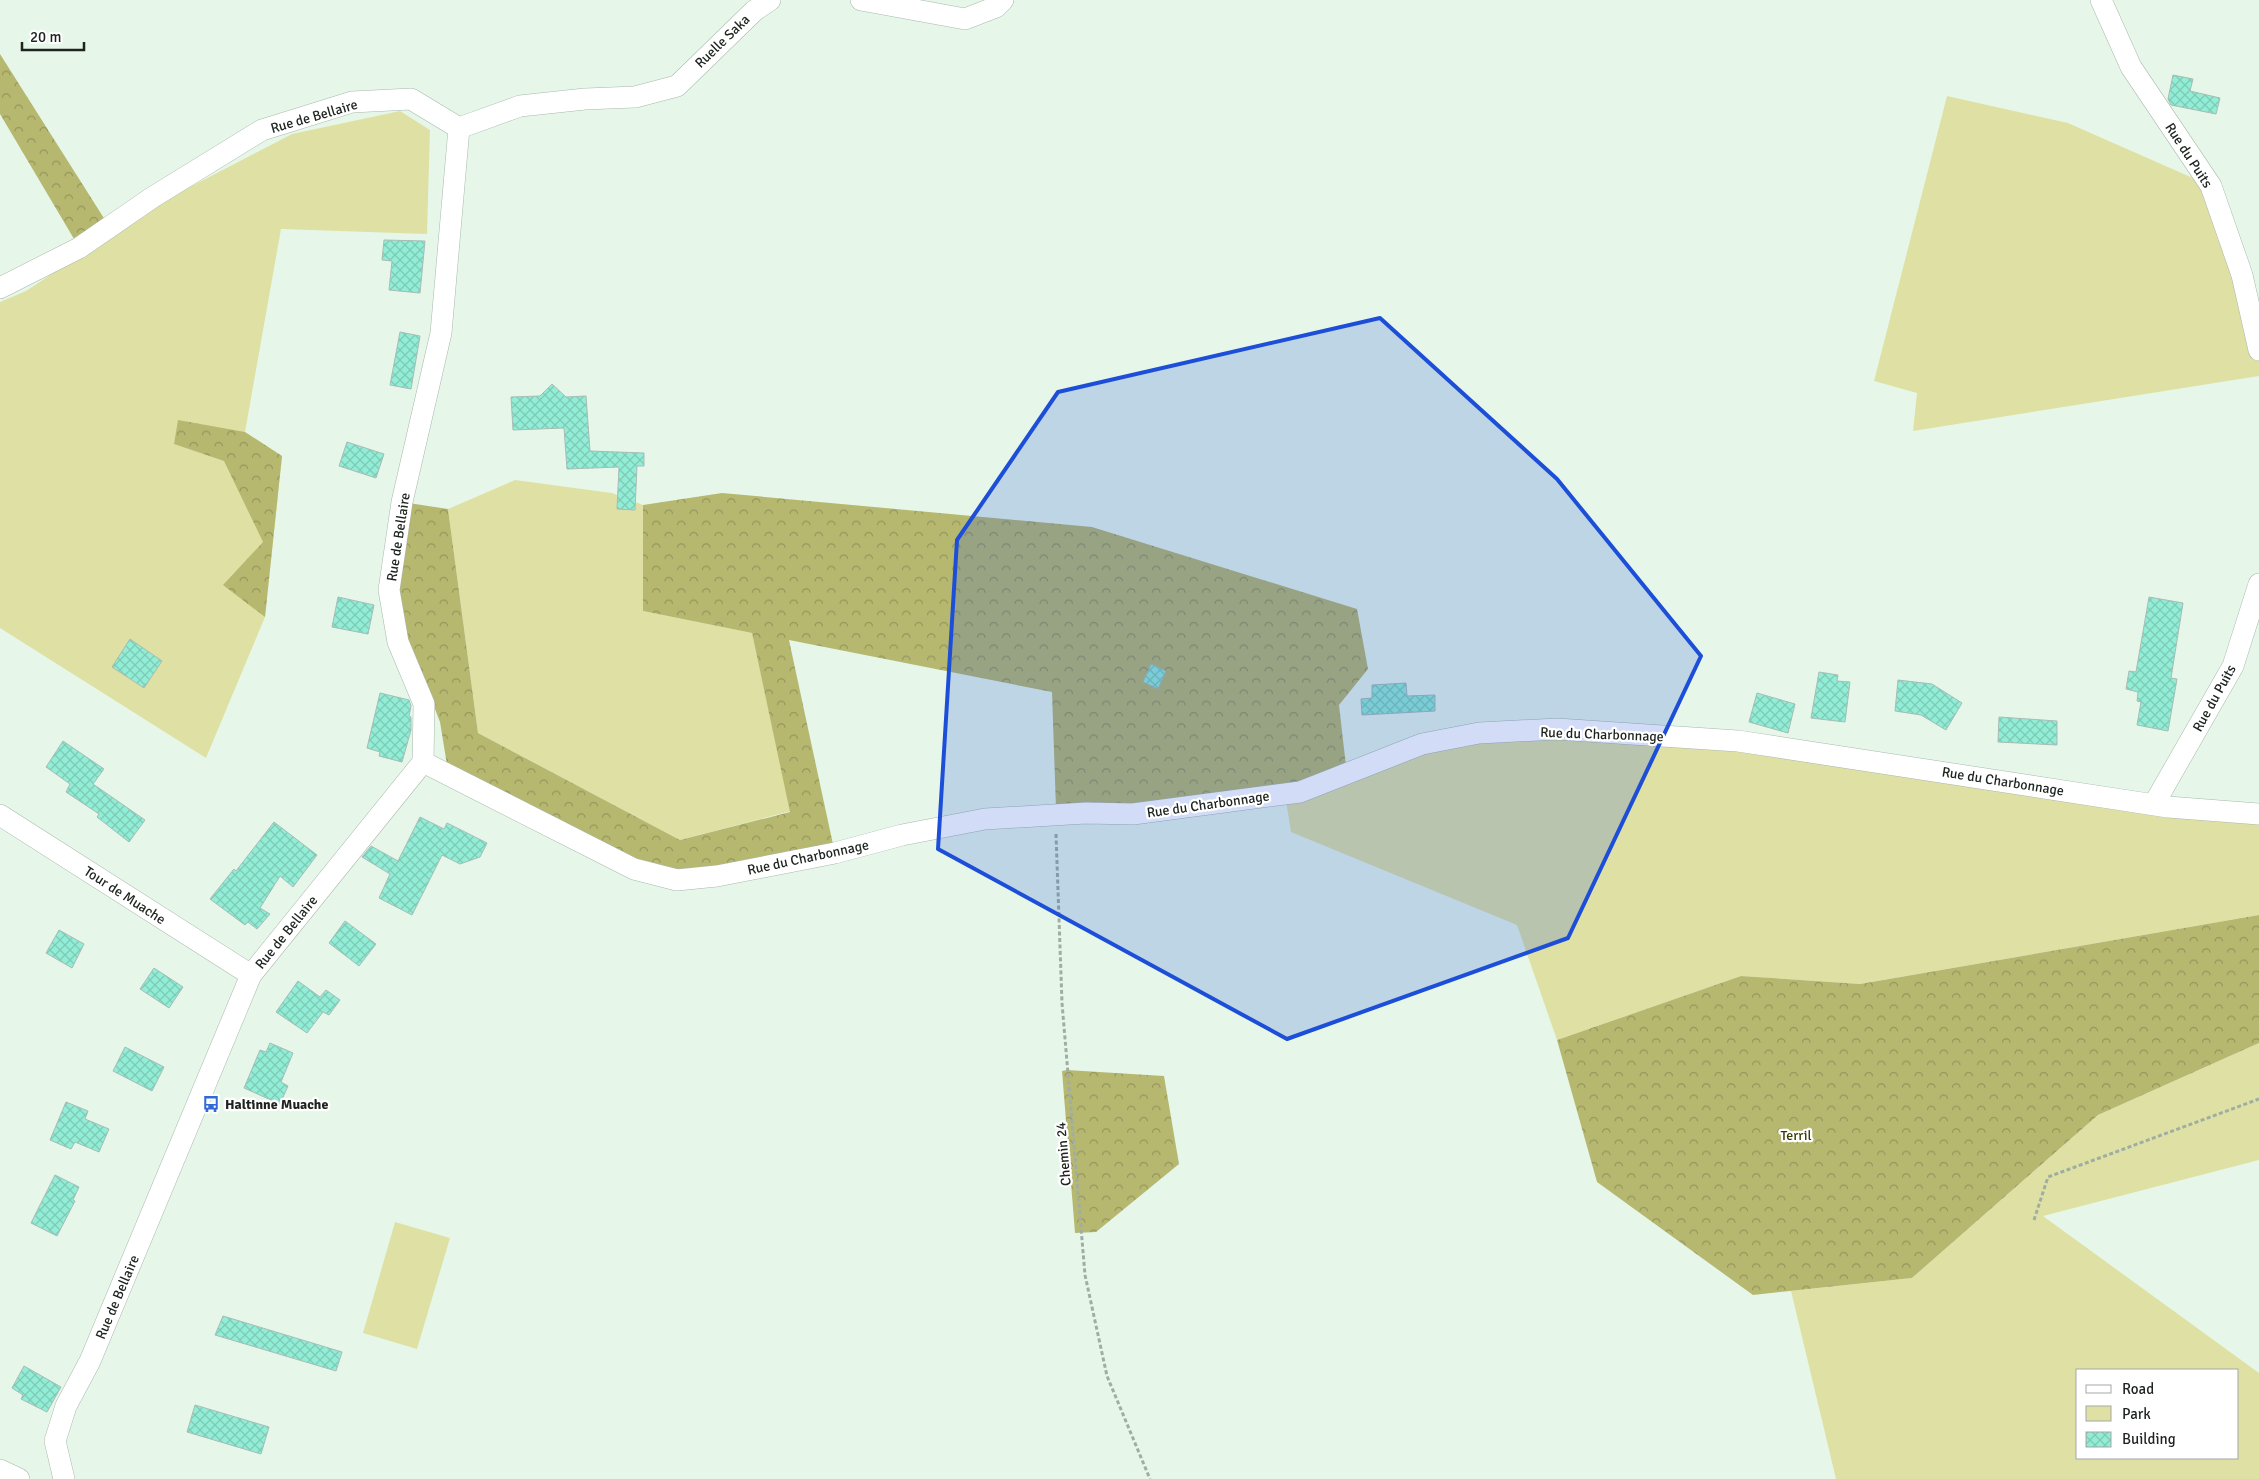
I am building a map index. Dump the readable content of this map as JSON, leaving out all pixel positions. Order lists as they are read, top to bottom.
{
  "streets": {
    "street": [
      "Ruelle Saka",
      "Rue de Bellaire",
      "Rue du Puits",
      "Rue du Charbonnage",
      "Tour de Muache"
    ],
    "path": ["Chemin 24"]
  },
  "crossings": [
    ["Ruelle Saka", "Rue de Bellaire"],
    ["Rue de Bellaire", "Rue du Charbonnage"],
    ["Rue de Bellaire", "Tour de Muache"],
    ["Rue du Puits", "Rue du Charbonnage"],
    ["Rue du Charbonnage", "Chemin 24"]
  ],
  "parks": ["Terril"],
  "places": {
    "bus stop": ["Haltinne Muache"]
  },
  "legend": ["Road", "Park", "Building"],
  "scale_bar": "20 m"
}
